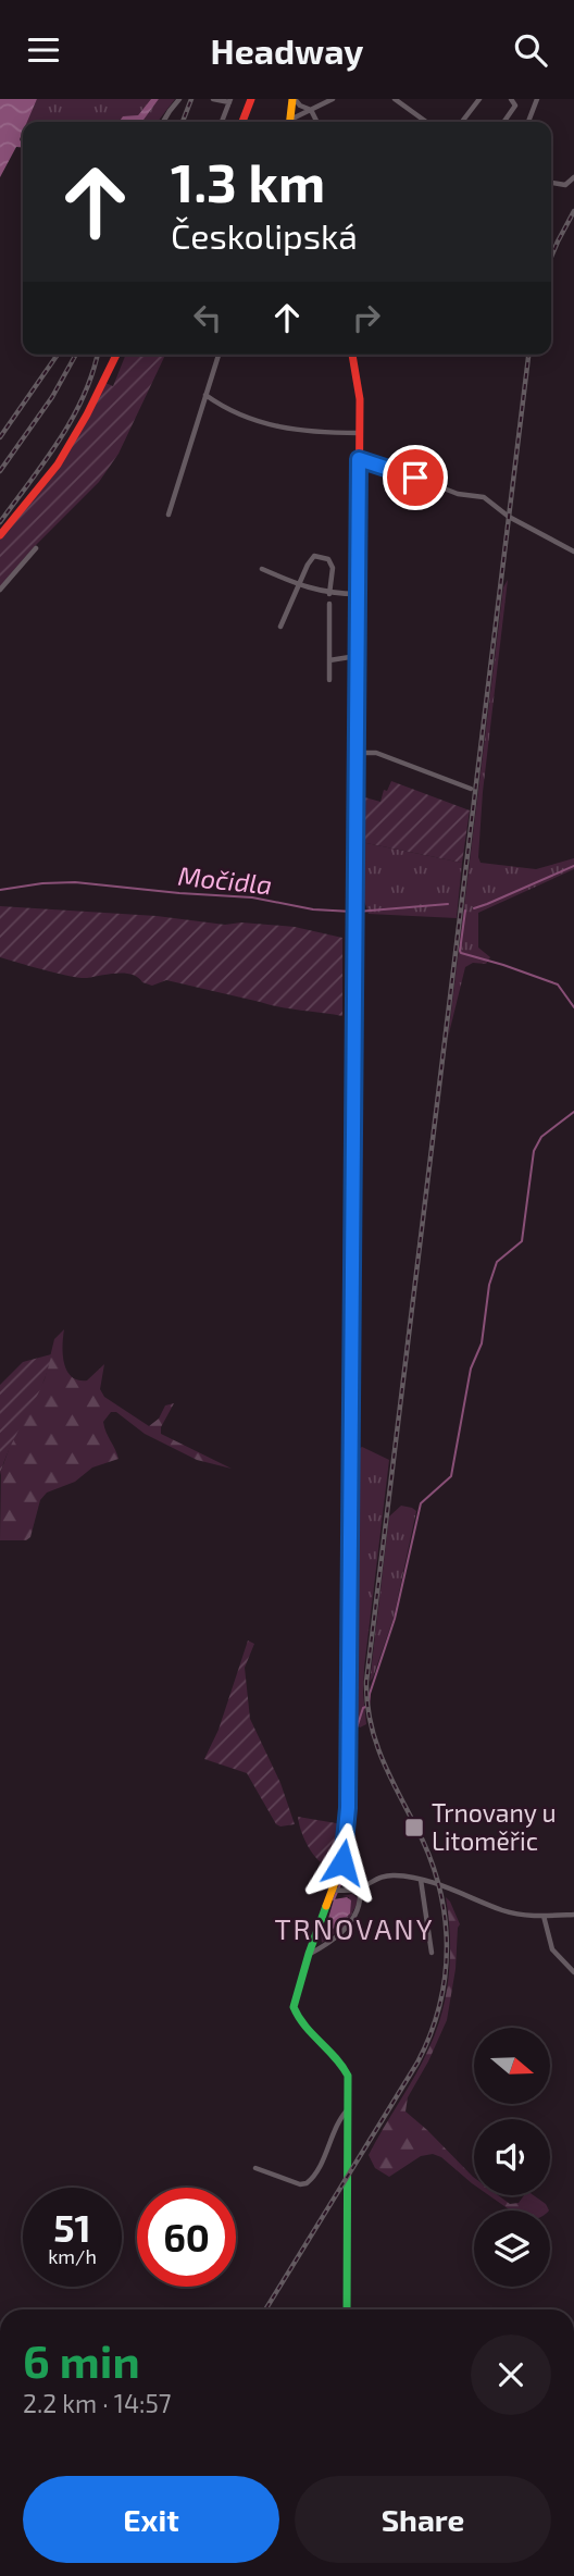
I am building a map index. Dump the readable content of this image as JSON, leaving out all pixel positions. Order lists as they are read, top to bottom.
{
  "districts": ["TRNOVANY"],
  "water": ["Močidla"],
  "places": {
    "transit": ["Trnovany u Litoměřic"]
  },
  "north": "right",
  "page": {
    "header": "Headway",
    "turn": ["1.3 km", "Českolipská"],
    "speed": "51 km/h",
    "limit": "60",
    "heading": ["6 min", "2.2 km · 14:57"],
    "buttons": ["Exit", "Share"]
  }
}
